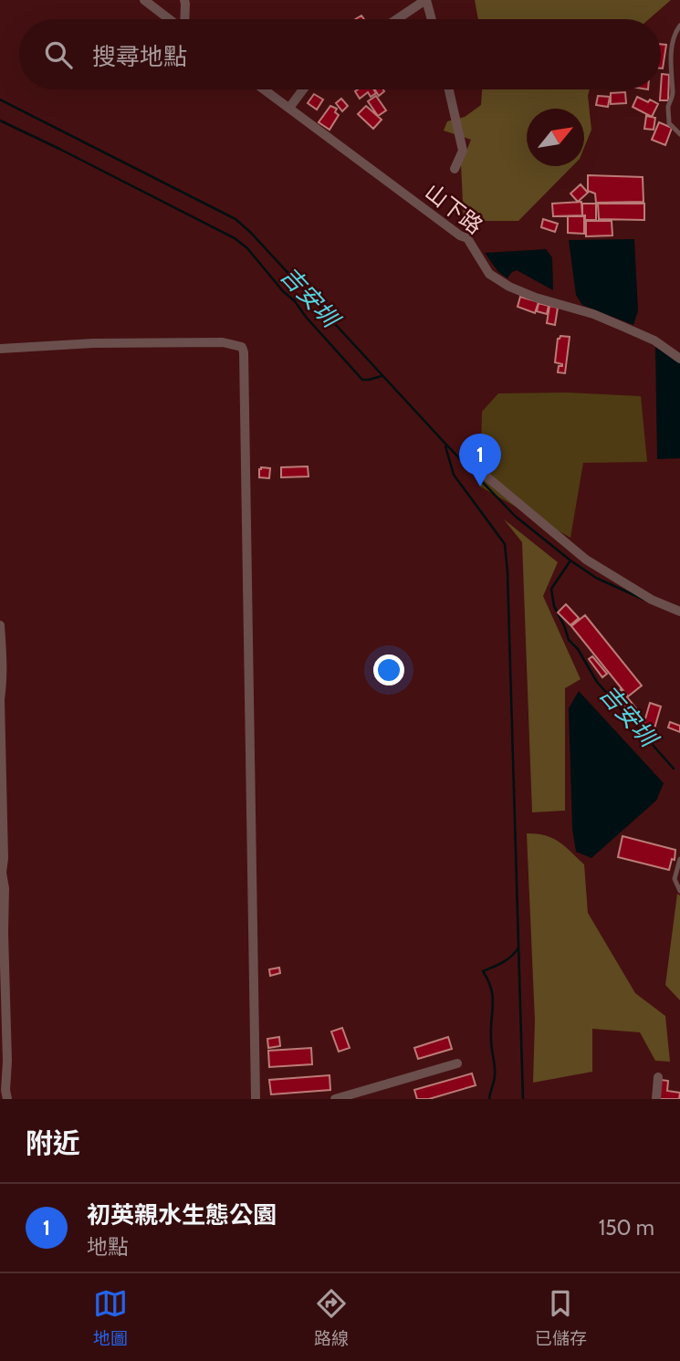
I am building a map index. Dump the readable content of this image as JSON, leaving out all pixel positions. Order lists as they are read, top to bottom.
{
  "streets": {
    "street": ["山下路"]
  },
  "water": ["吉安圳"],
  "north": "top right",
  "page": {
    "search": "搜尋地點",
    "pins": "1",
    "heading": "附近",
    "list": [
      {
        "mark": "1",
        "name": "初英親水生態公園",
        "note": "地點",
        "value": "150 m"
      }
    ],
    "nav": ["地圖", "路線", "已儲存"]
  }
}
